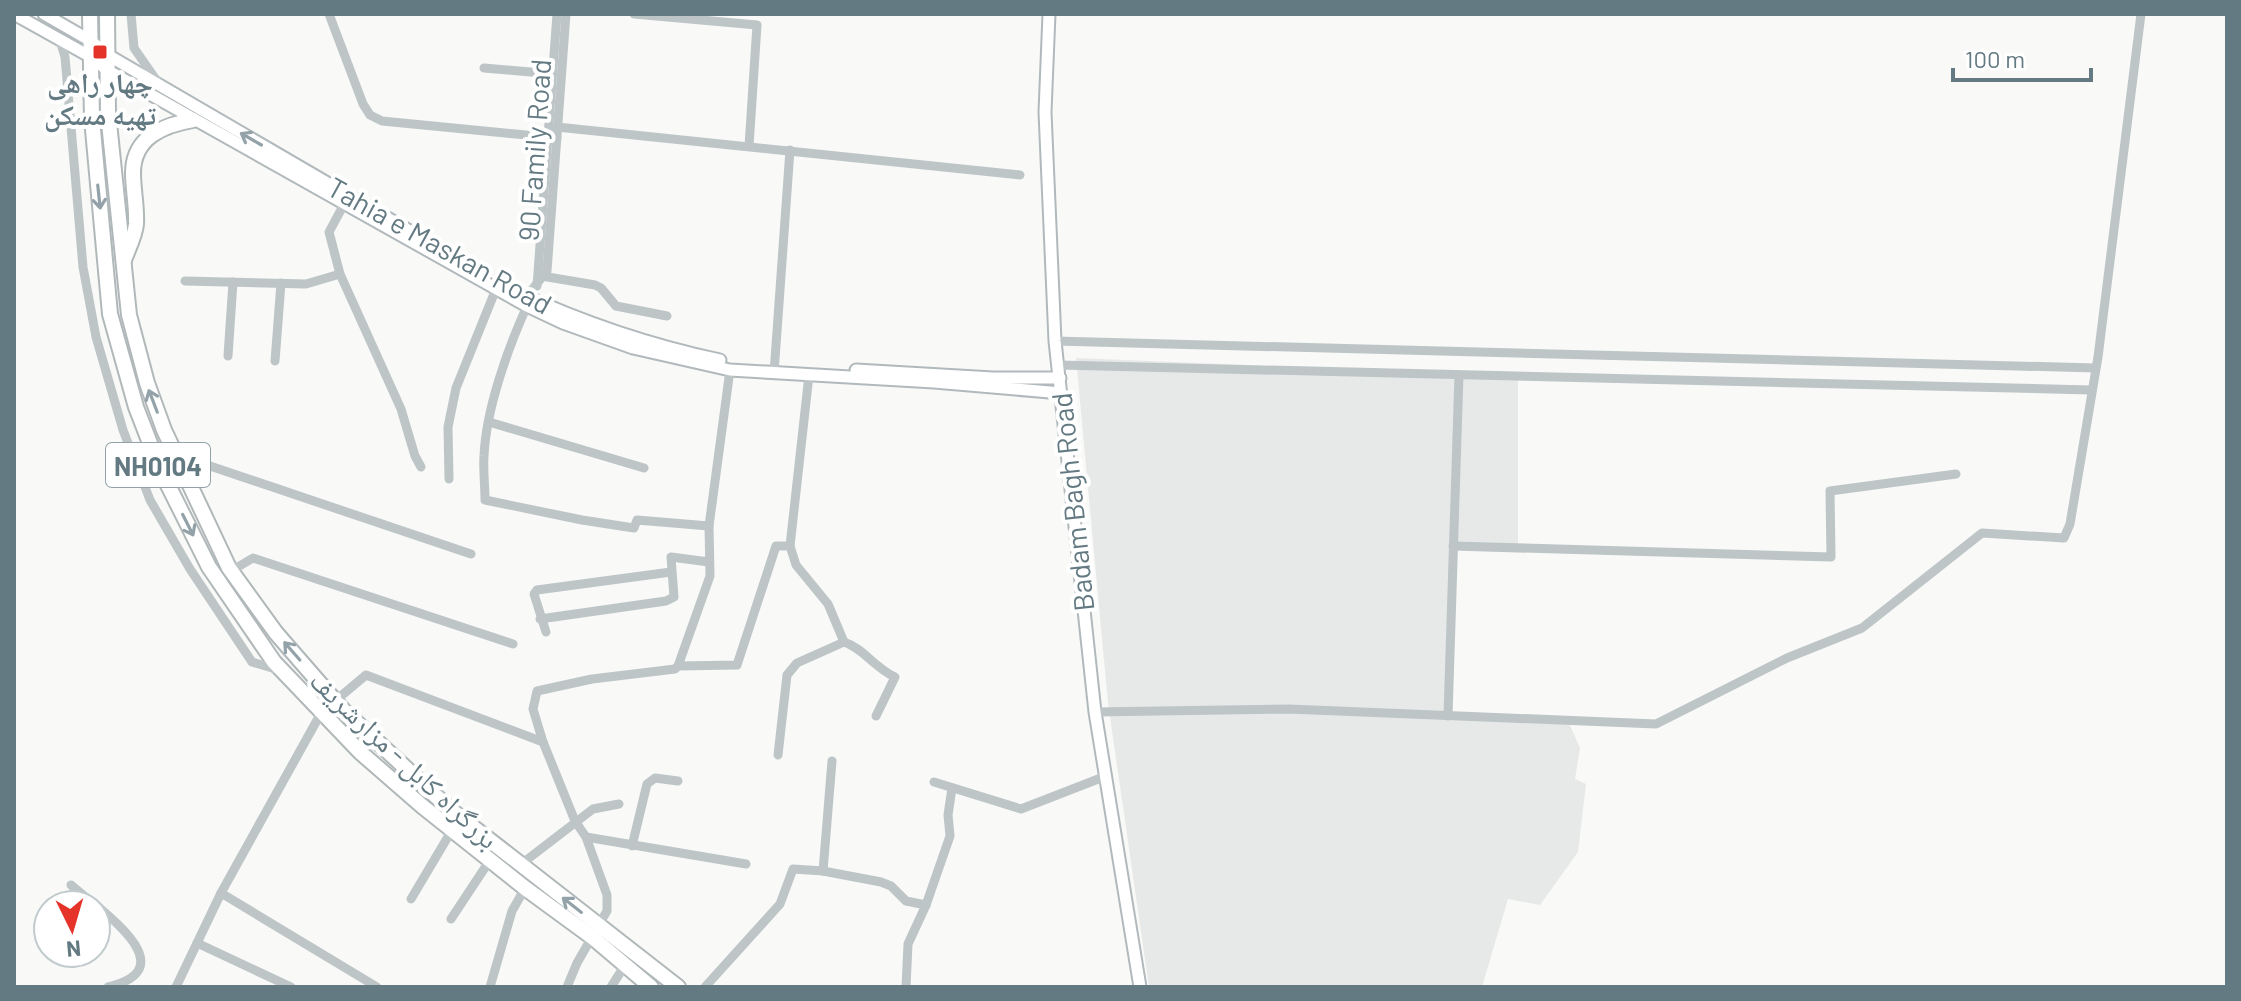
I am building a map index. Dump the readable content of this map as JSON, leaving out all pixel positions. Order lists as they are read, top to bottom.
{
  "streets": {
    "highway": ["NH0104", "بزرگراه کابل - مزارشریف"],
    "main road": ["Tahia e Maskan Road", "Badam Bagh Road"],
    "street": ["90 Family Road"]
  },
  "crossings": [
    ["Tahia e Maskan Road", "Badam Bagh Road"],
    ["Tahia e Maskan Road", "بزرگراه کابل - مزارشریف"]
  ],
  "places": {
    "transit": ["چهار راهی تهیه مسکن"]
  },
  "scale_bar": "100 m",
  "north": "bottom"
}
